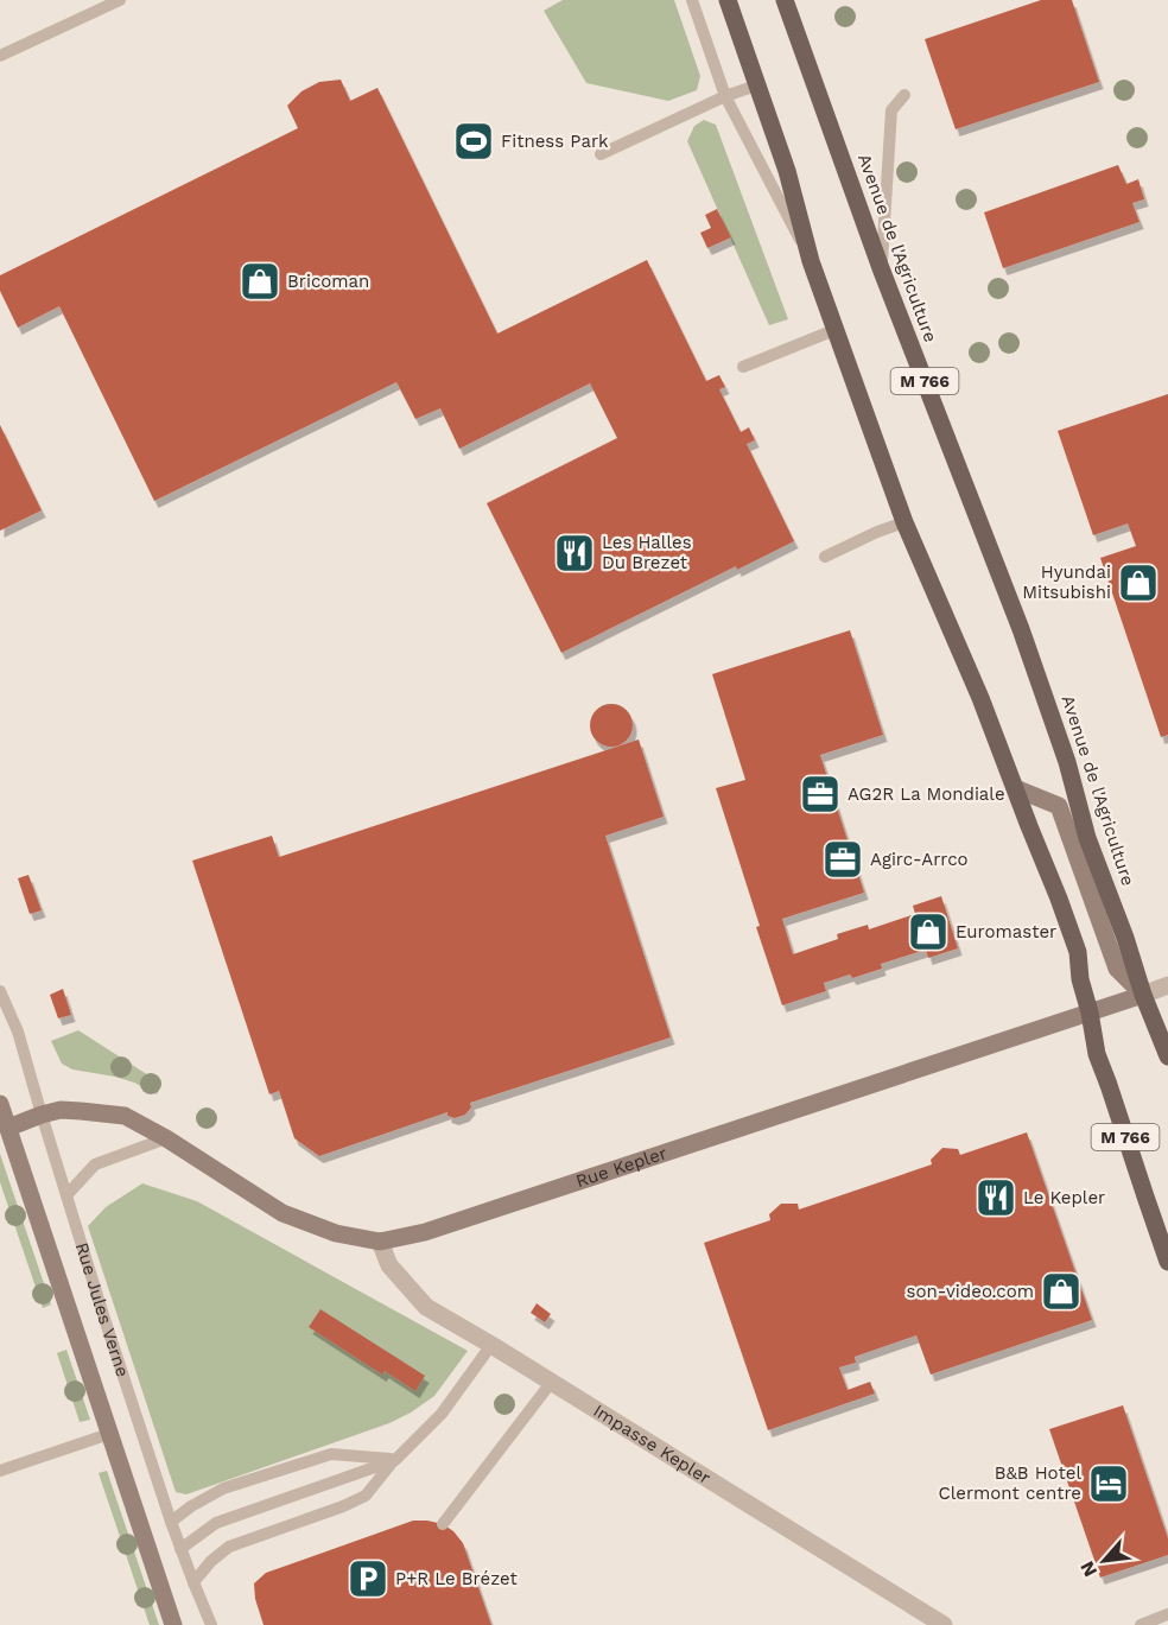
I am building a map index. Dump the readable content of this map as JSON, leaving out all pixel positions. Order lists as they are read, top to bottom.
{
  "streets": {
    "main road": [
      "Avenue de l'Agriculture",
      "M 766",
      "Rue Kepler",
      "Rue Jules Verne"
    ],
    "street": ["Impasse Kepler"]
  },
  "crossings": [
    ["Avenue de l'Agriculture", "M 766"],
    ["M 766", "Rue Kepler"],
    ["Rue Kepler", "Rue Jules Verne"],
    ["Rue Kepler", "Impasse Kepler"]
  ],
  "places": {
    "sports": ["Fitness Park"],
    "shop": [
      "Bricoman",
      "Hyundai Mitsubishi",
      "Euromaster",
      "son-video.com"
    ],
    "restaurant": ["Les Halles Du Brezet", "Le Kepler"],
    "office": ["AG2R La Mondiale", "Agirc-Arrco"],
    "hotel": ["B&B Hotel Clermont centre"],
    "parking": ["P+R Le Brézet"]
  },
  "north": "bottom left"
}
